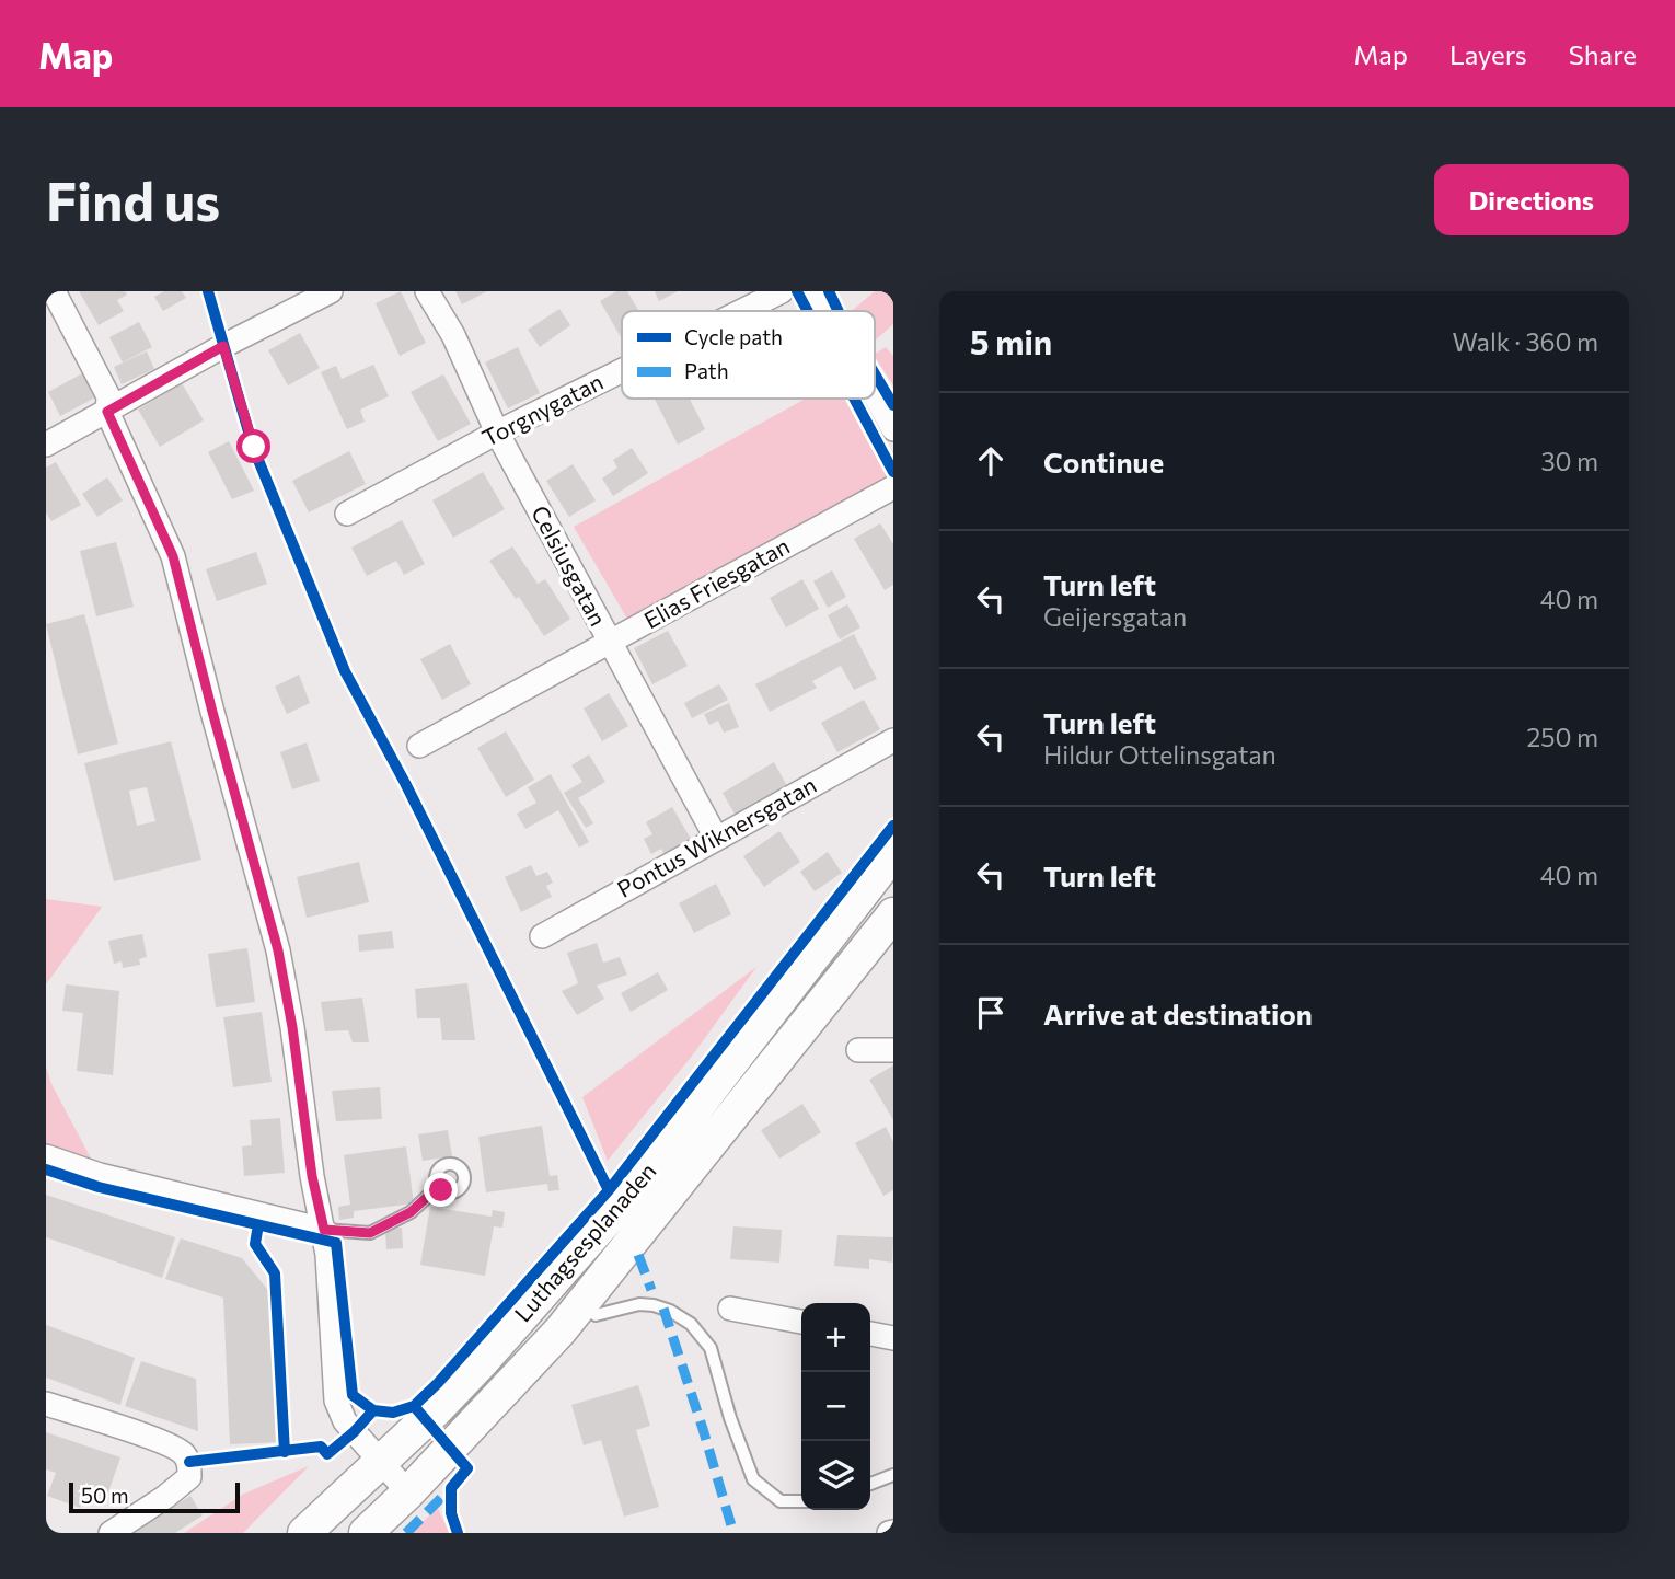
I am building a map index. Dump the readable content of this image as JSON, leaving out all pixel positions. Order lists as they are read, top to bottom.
{
  "streets": {
    "main road": ["Luthagsesplanaden"],
    "street": [
      "Torgnygatan",
      "Celsiusgatan",
      "Elias Friesgatan",
      "Pontus Wiknersgatan"
    ]
  },
  "crossings": [
    ["Torgnygatan", "Celsiusgatan"],
    ["Celsiusgatan", "Elias Friesgatan"],
    ["Celsiusgatan", "Pontus Wiknersgatan"]
  ],
  "legend": ["Cycle path", "Path"],
  "scale_bar": "50 m",
  "page": {
    "header": "Map",
    "nav": ["Map", "Layers", "Share"],
    "buttons": "Directions",
    "title": "Find us",
    "heading": ["5 min", "Walk · 360 m"],
    "list": [
      ["Continue", "30 m"],
      ["Turn left", "Geijersgatan", "40 m"],
      ["Turn left", "Hildur Ottelinsgatan", "250 m"],
      ["Turn left", "40 m"],
      "Arrive at destination"
    ],
    "map_buttons": ["+", "−"],
    "scale": "50 m"
  }
}
